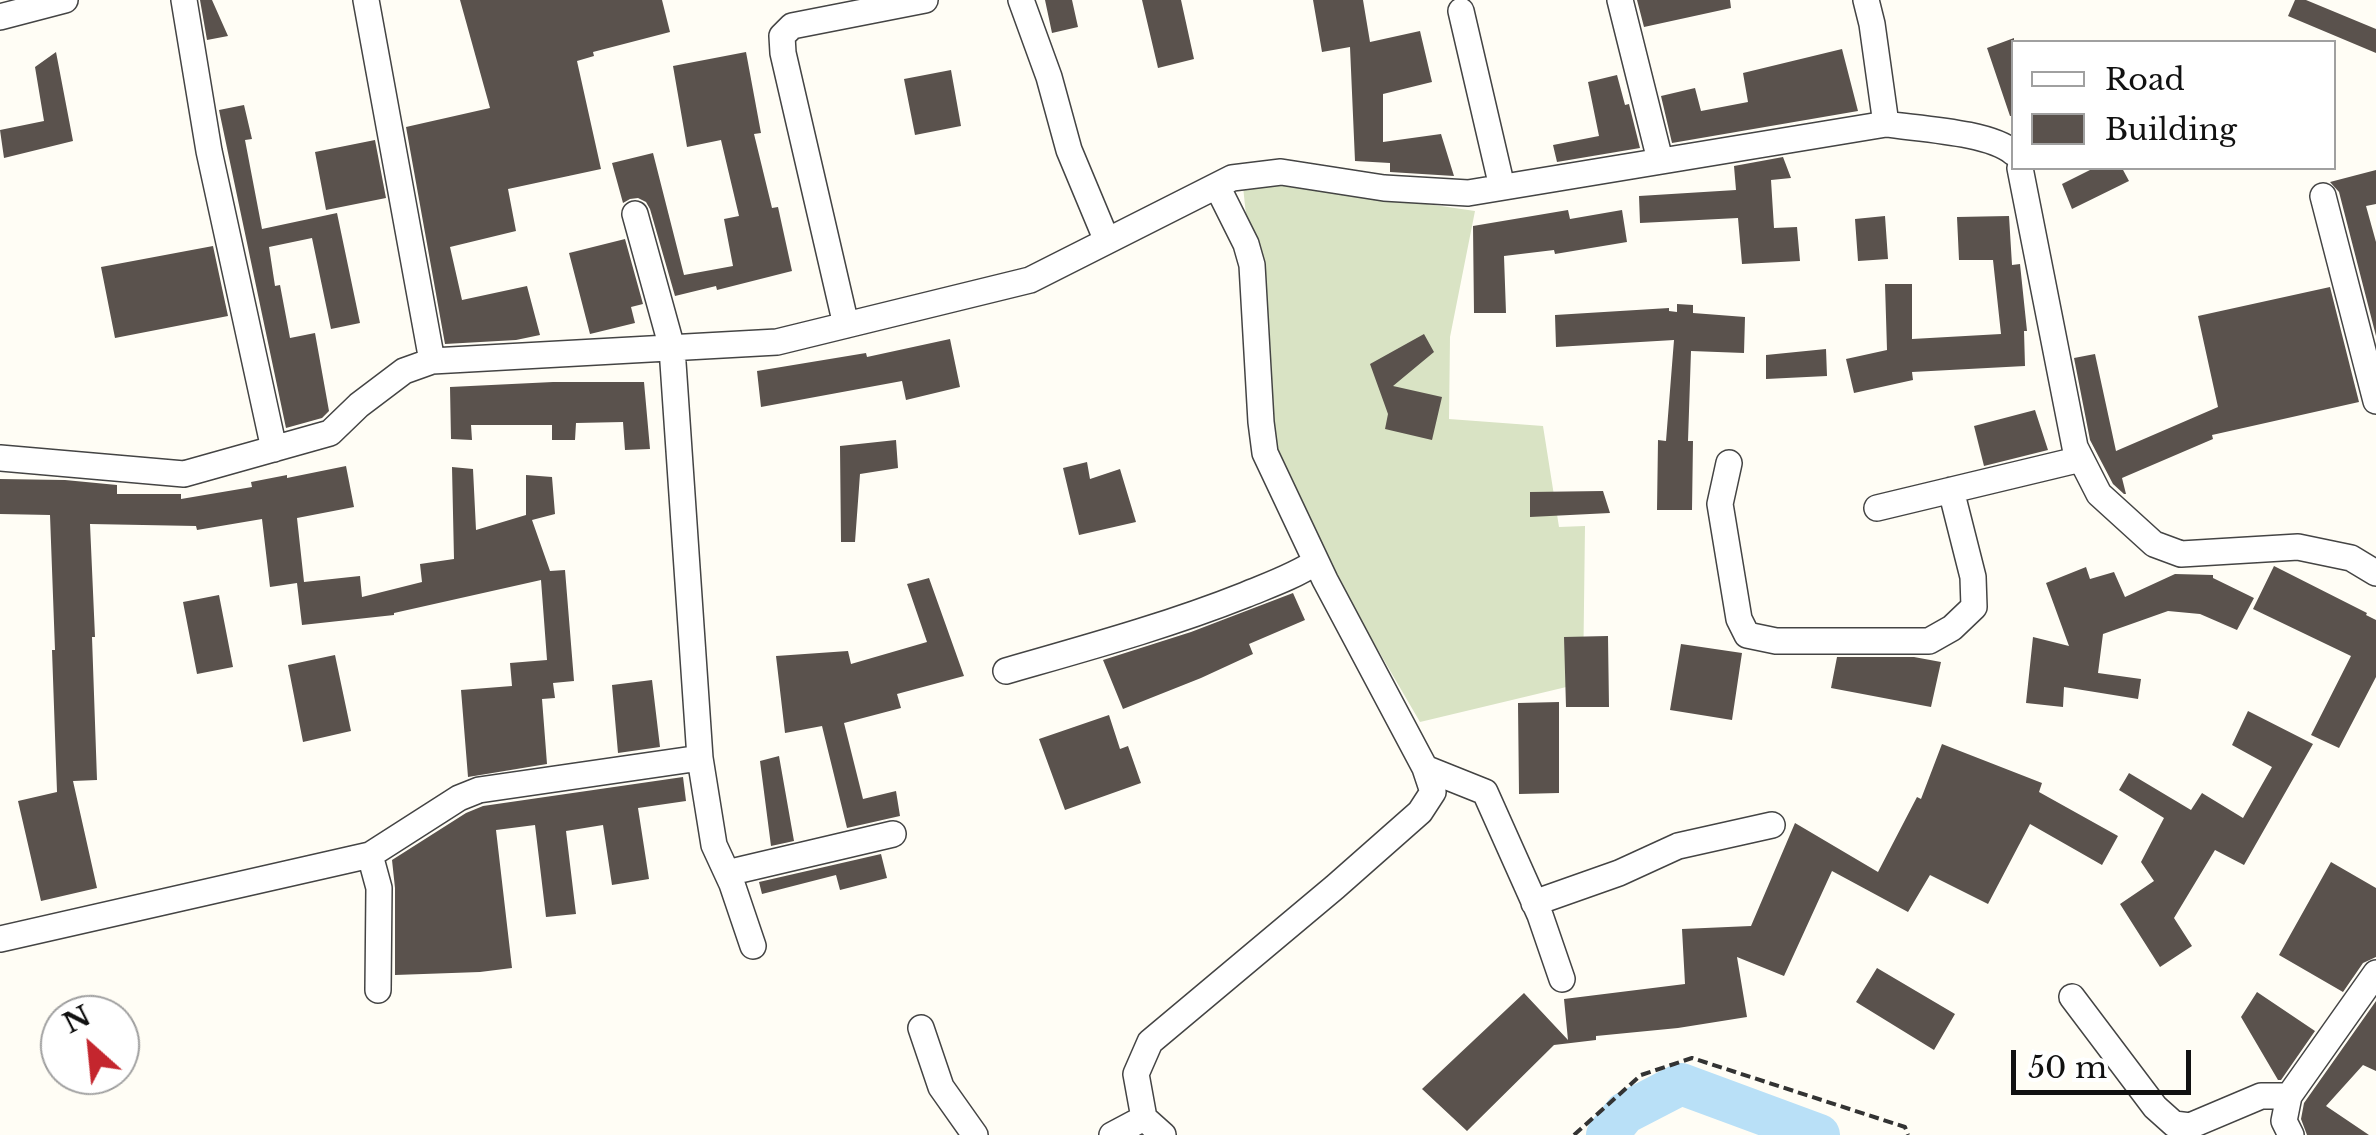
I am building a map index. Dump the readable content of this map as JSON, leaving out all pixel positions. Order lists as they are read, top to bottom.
{
  "legend": ["Road", "Building"],
  "scale_bar": "50 m",
  "north": "top left"
}
